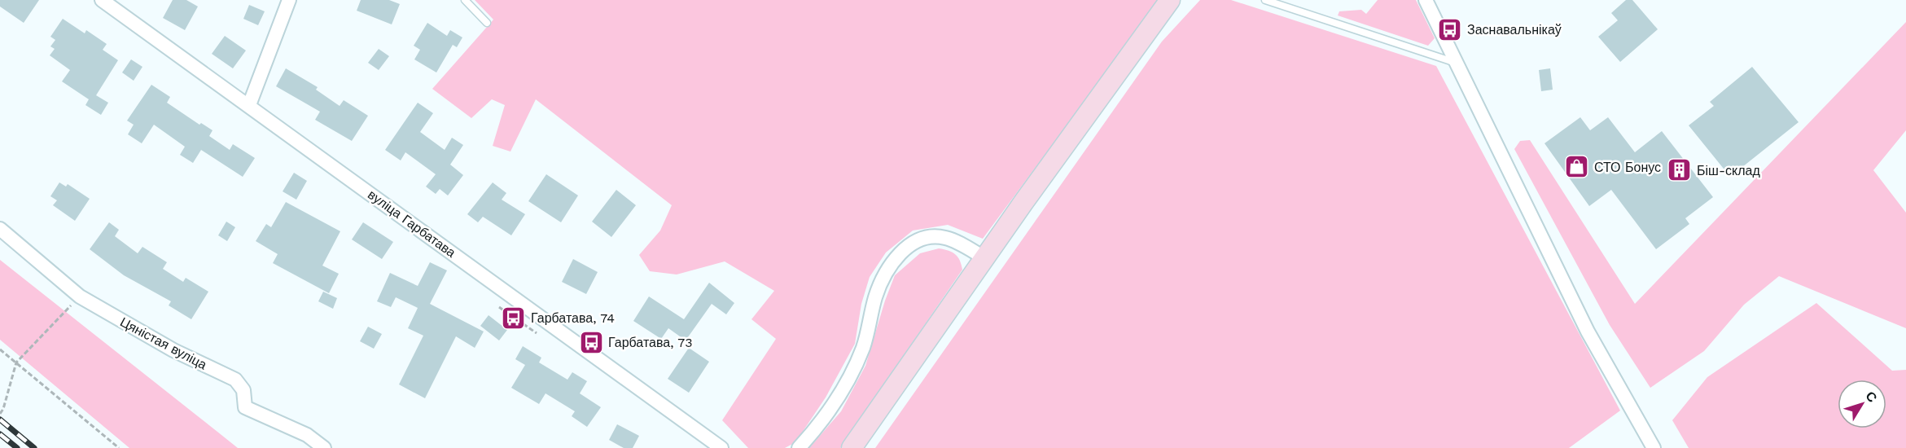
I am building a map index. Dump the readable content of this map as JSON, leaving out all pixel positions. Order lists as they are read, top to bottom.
{
  "streets": {
    "street": ["вуліца Гарбатава", "Цяністая вуліца"]
  },
  "places": {
    "bus stop": ["Заснавальнікаў", "Гарбатава, 74", "Гарбатава, 73"],
    "shop": ["СТО Бонус"],
    "building": ["Біш-склад"]
  },
  "north": "top right"
}
